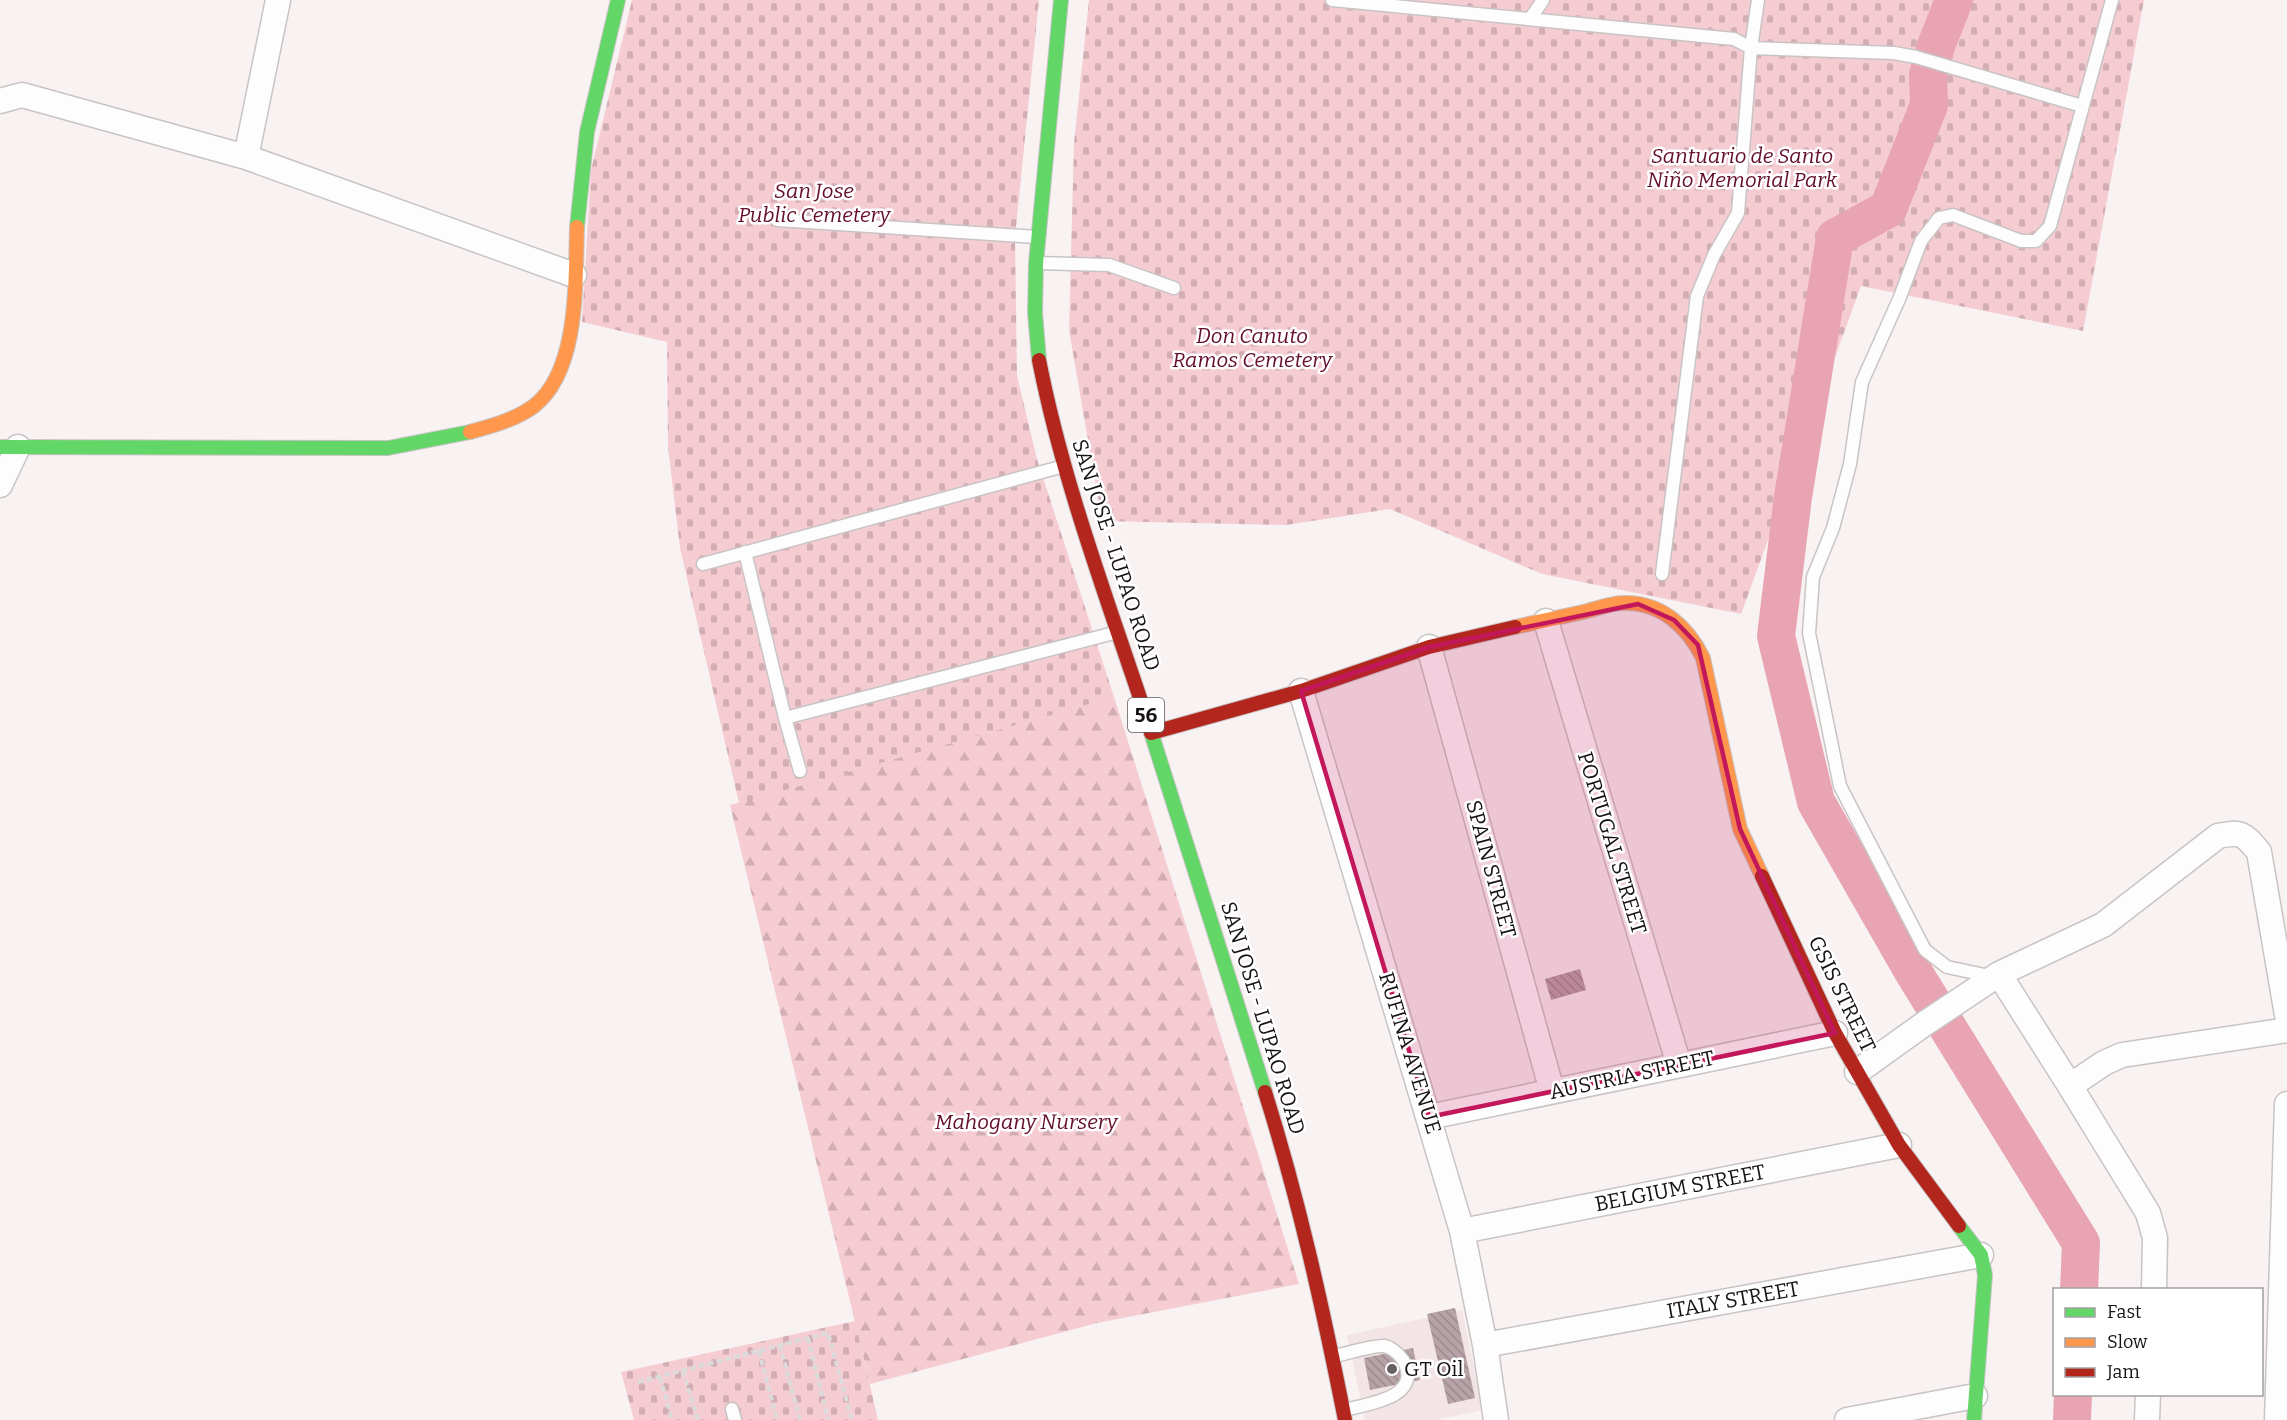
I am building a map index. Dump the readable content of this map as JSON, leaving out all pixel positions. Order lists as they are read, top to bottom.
{
  "streets": {
    "main road": ["SAN JOSE - LUPAO ROAD", "56", "GSIS STREET"],
    "street": [
      "PORTUGAL STREET",
      "SPAIN STREET",
      "RUFINA AVENUE",
      "AUSTRIA STREET",
      "BELGIUM STREET",
      "ITALY STREET"
    ]
  },
  "crossings": [
    ["PORTUGAL STREET", "GSIS STREET"],
    ["PORTUGAL STREET", "AUSTRIA STREET"],
    ["SPAIN STREET", "AUSTRIA STREET"],
    ["GSIS STREET", "AUSTRIA STREET"],
    ["GSIS STREET", "BELGIUM STREET"],
    ["GSIS STREET", "ITALY STREET"],
    ["RUFINA AVENUE", "AUSTRIA STREET"],
    ["RUFINA AVENUE", "BELGIUM STREET"],
    ["RUFINA AVENUE", "ITALY STREET"]
  ],
  "parks": [
    "Santuario de Santo Niño Memorial Park",
    "San Jose Public Cemetery",
    "Don Canuto Ramos Cemetery",
    "Mahogany Nursery"
  ],
  "places": ["GT Oil"],
  "legend": ["Fast", "Slow", "Jam"]
}
